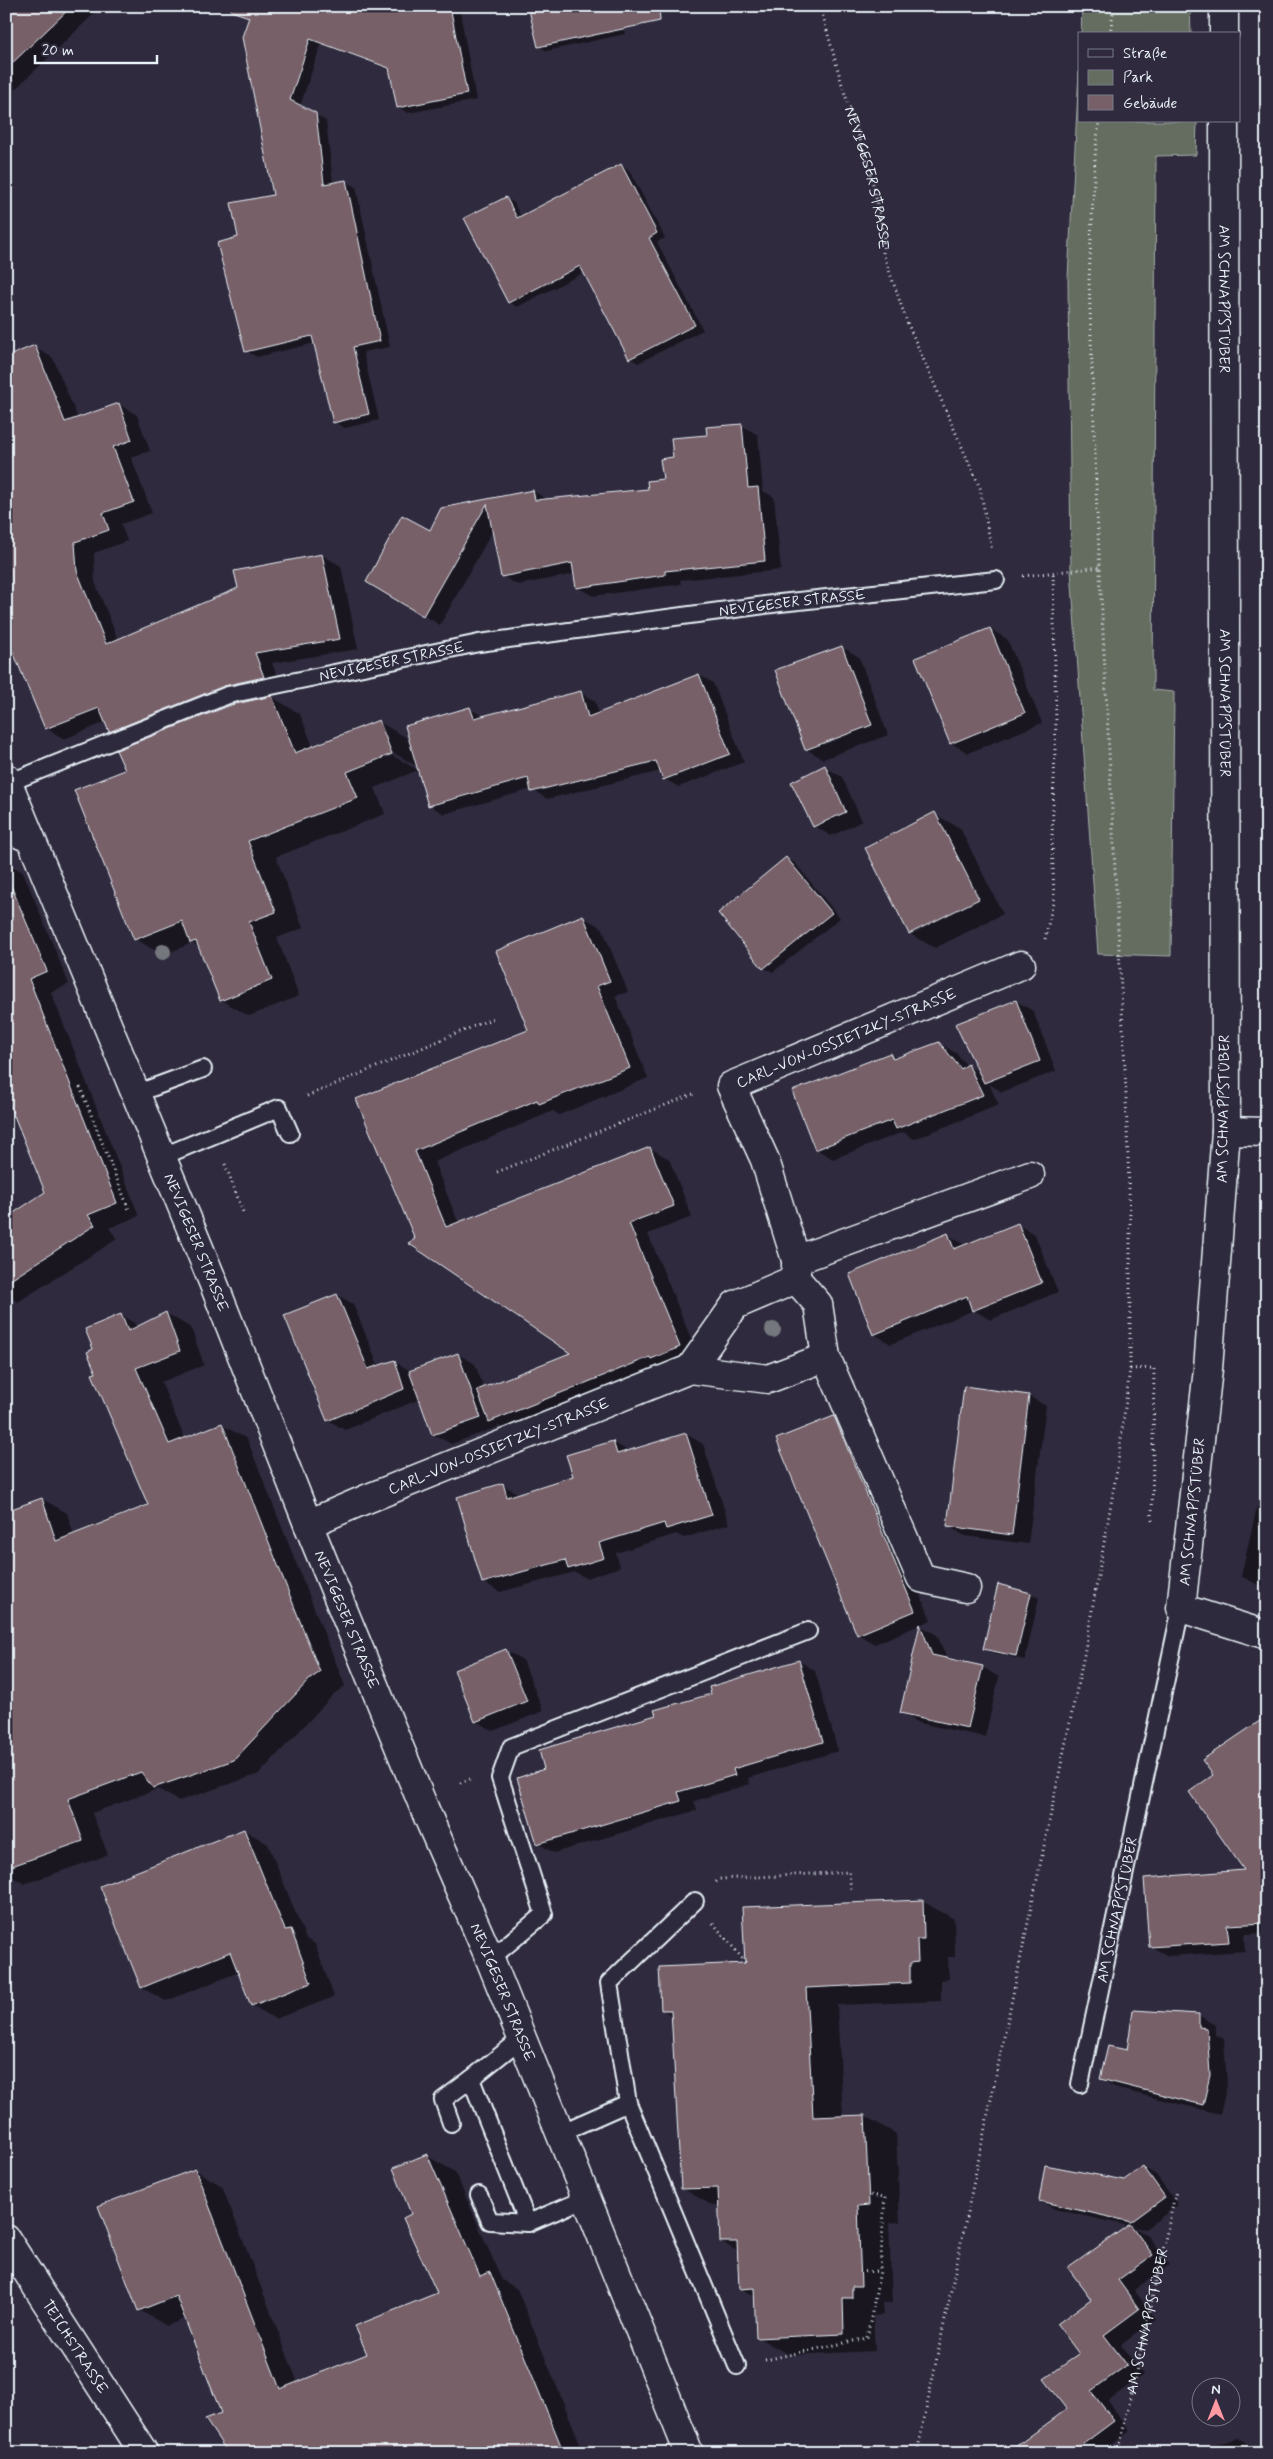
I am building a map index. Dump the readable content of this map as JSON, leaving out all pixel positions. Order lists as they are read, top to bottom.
{
  "streets": {
    "street": [
      "NEVIGESER STRASSE",
      "AM SCHNAPPSTÜBER",
      "CARL-VON-OSSIETZKY-STRASSE",
      "TEICHSTRASSE"
    ]
  },
  "crossings": [
    ["NEVIGESER STRASSE", "CARL-VON-OSSIETZKY-STRASSE"]
  ],
  "legend": ["Straße", "Park", "Gebäude"],
  "scale_bar": "20 m",
  "north": "top"
}
